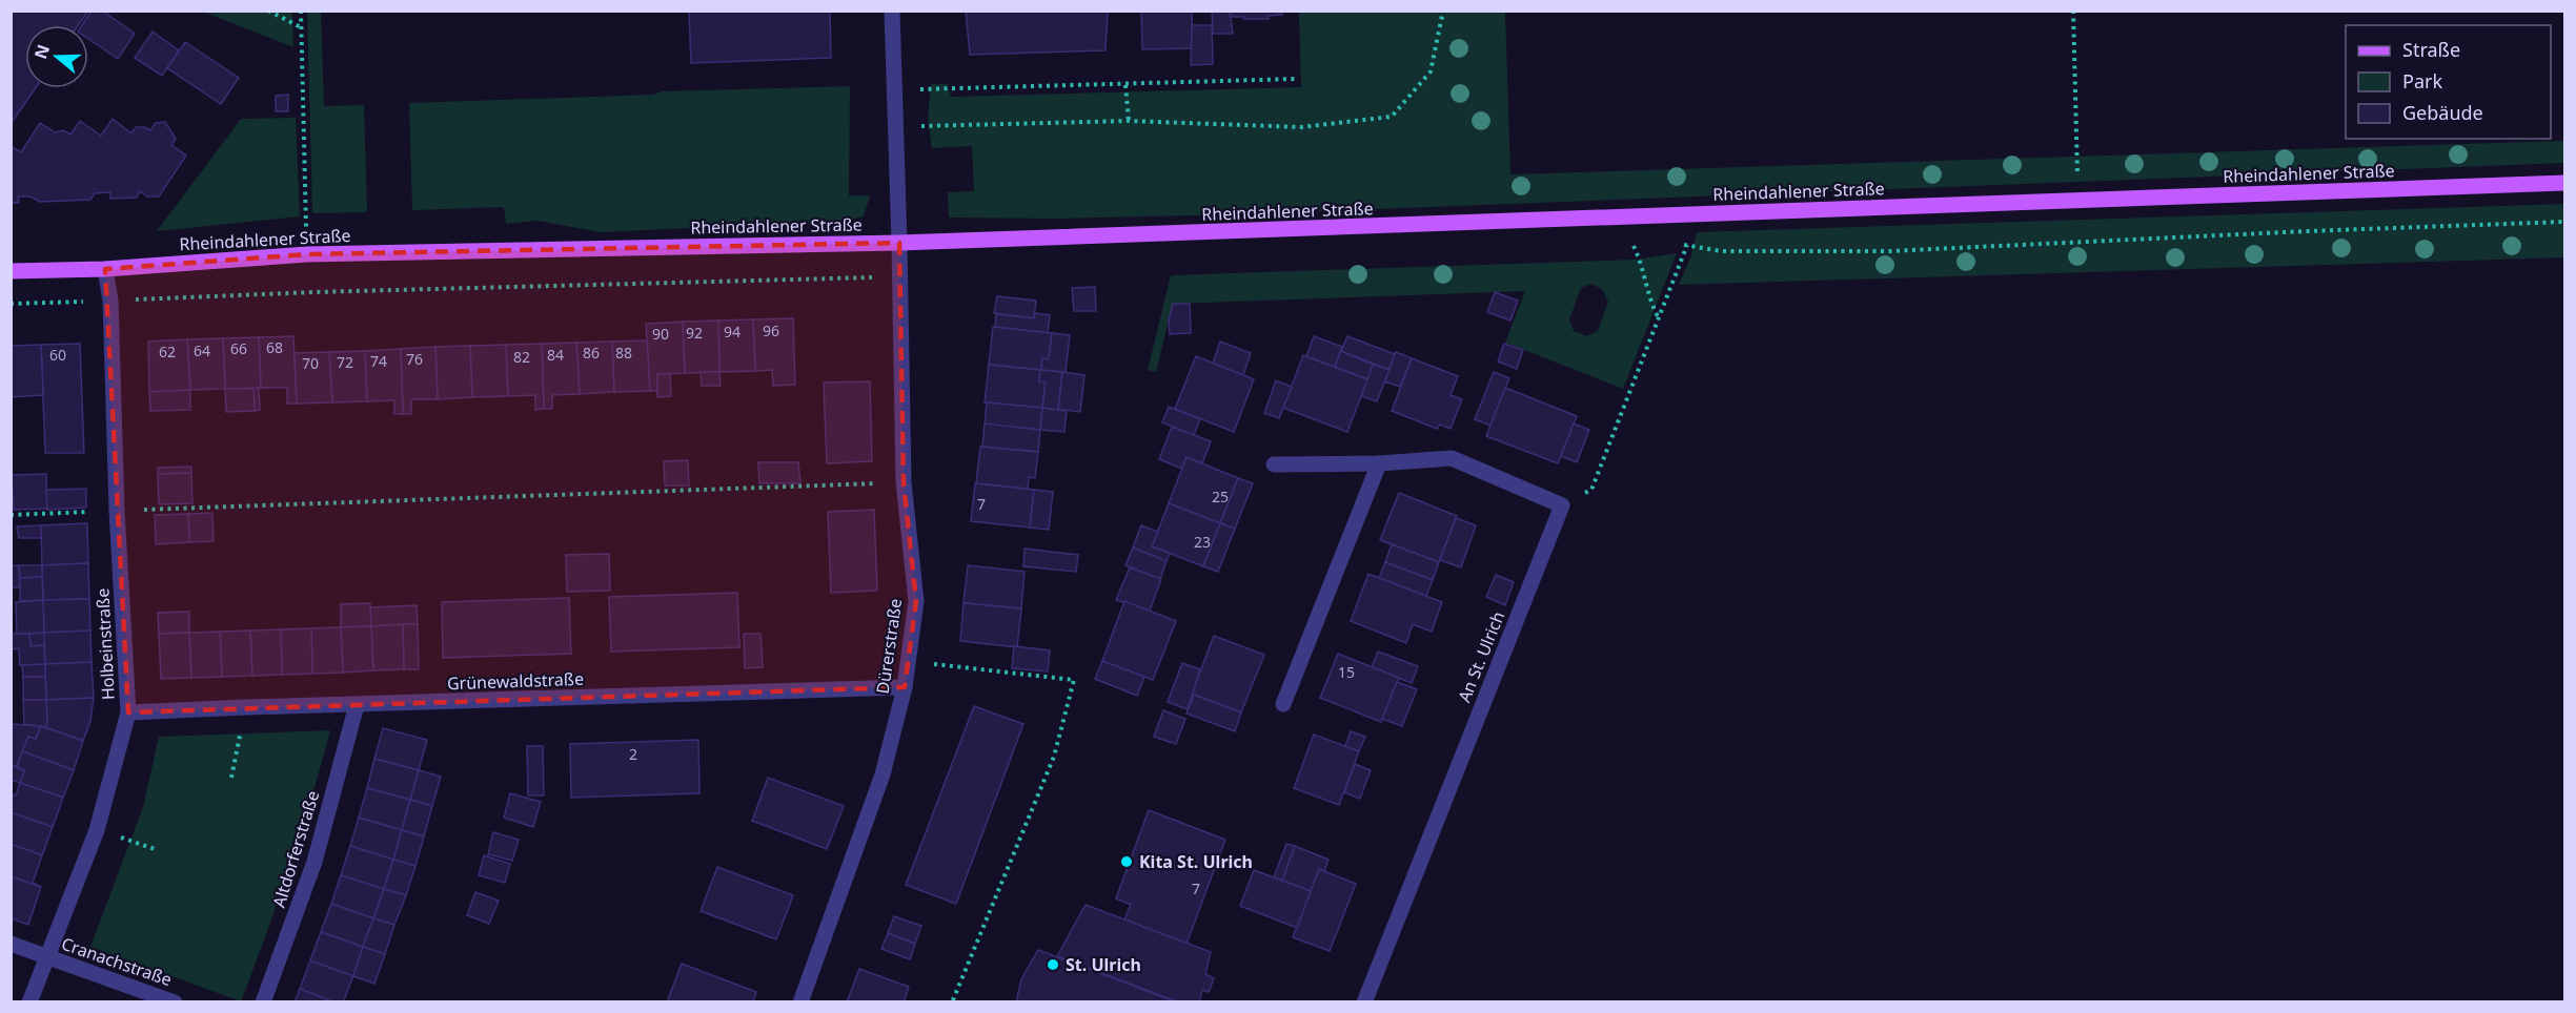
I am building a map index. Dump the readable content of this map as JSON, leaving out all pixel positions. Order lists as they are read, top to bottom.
{
  "streets": {
    "main road": ["Rheindahlener Straße"],
    "street": [
      "Holbeinstraße",
      "Dürerstraße",
      "An St. Ulrich",
      "Grünewaldstraße",
      "Altdorferstraße",
      "Cranachstraße"
    ]
  },
  "crossings": [
    ["Rheindahlener Straße", "Holbeinstraße"],
    ["Rheindahlener Straße", "Dürerstraße"],
    ["Holbeinstraße", "Grünewaldstraße"],
    ["Holbeinstraße", "Cranachstraße"],
    ["Dürerstraße", "Grünewaldstraße"],
    ["Grünewaldstraße", "Altdorferstraße"]
  ],
  "places": ["Kita St. Ulrich", "St. Ulrich"],
  "house_numbers": [
    "96",
    "94",
    "92",
    "90",
    "68",
    "66",
    "64",
    "62",
    "86",
    "88",
    "60",
    "84",
    "82",
    "76",
    "74",
    "72",
    "70",
    "25",
    "7",
    "23",
    "15",
    "2",
    "7"
  ],
  "legend": ["Straße", "Park", "Gebäude"],
  "north": "left"
}
